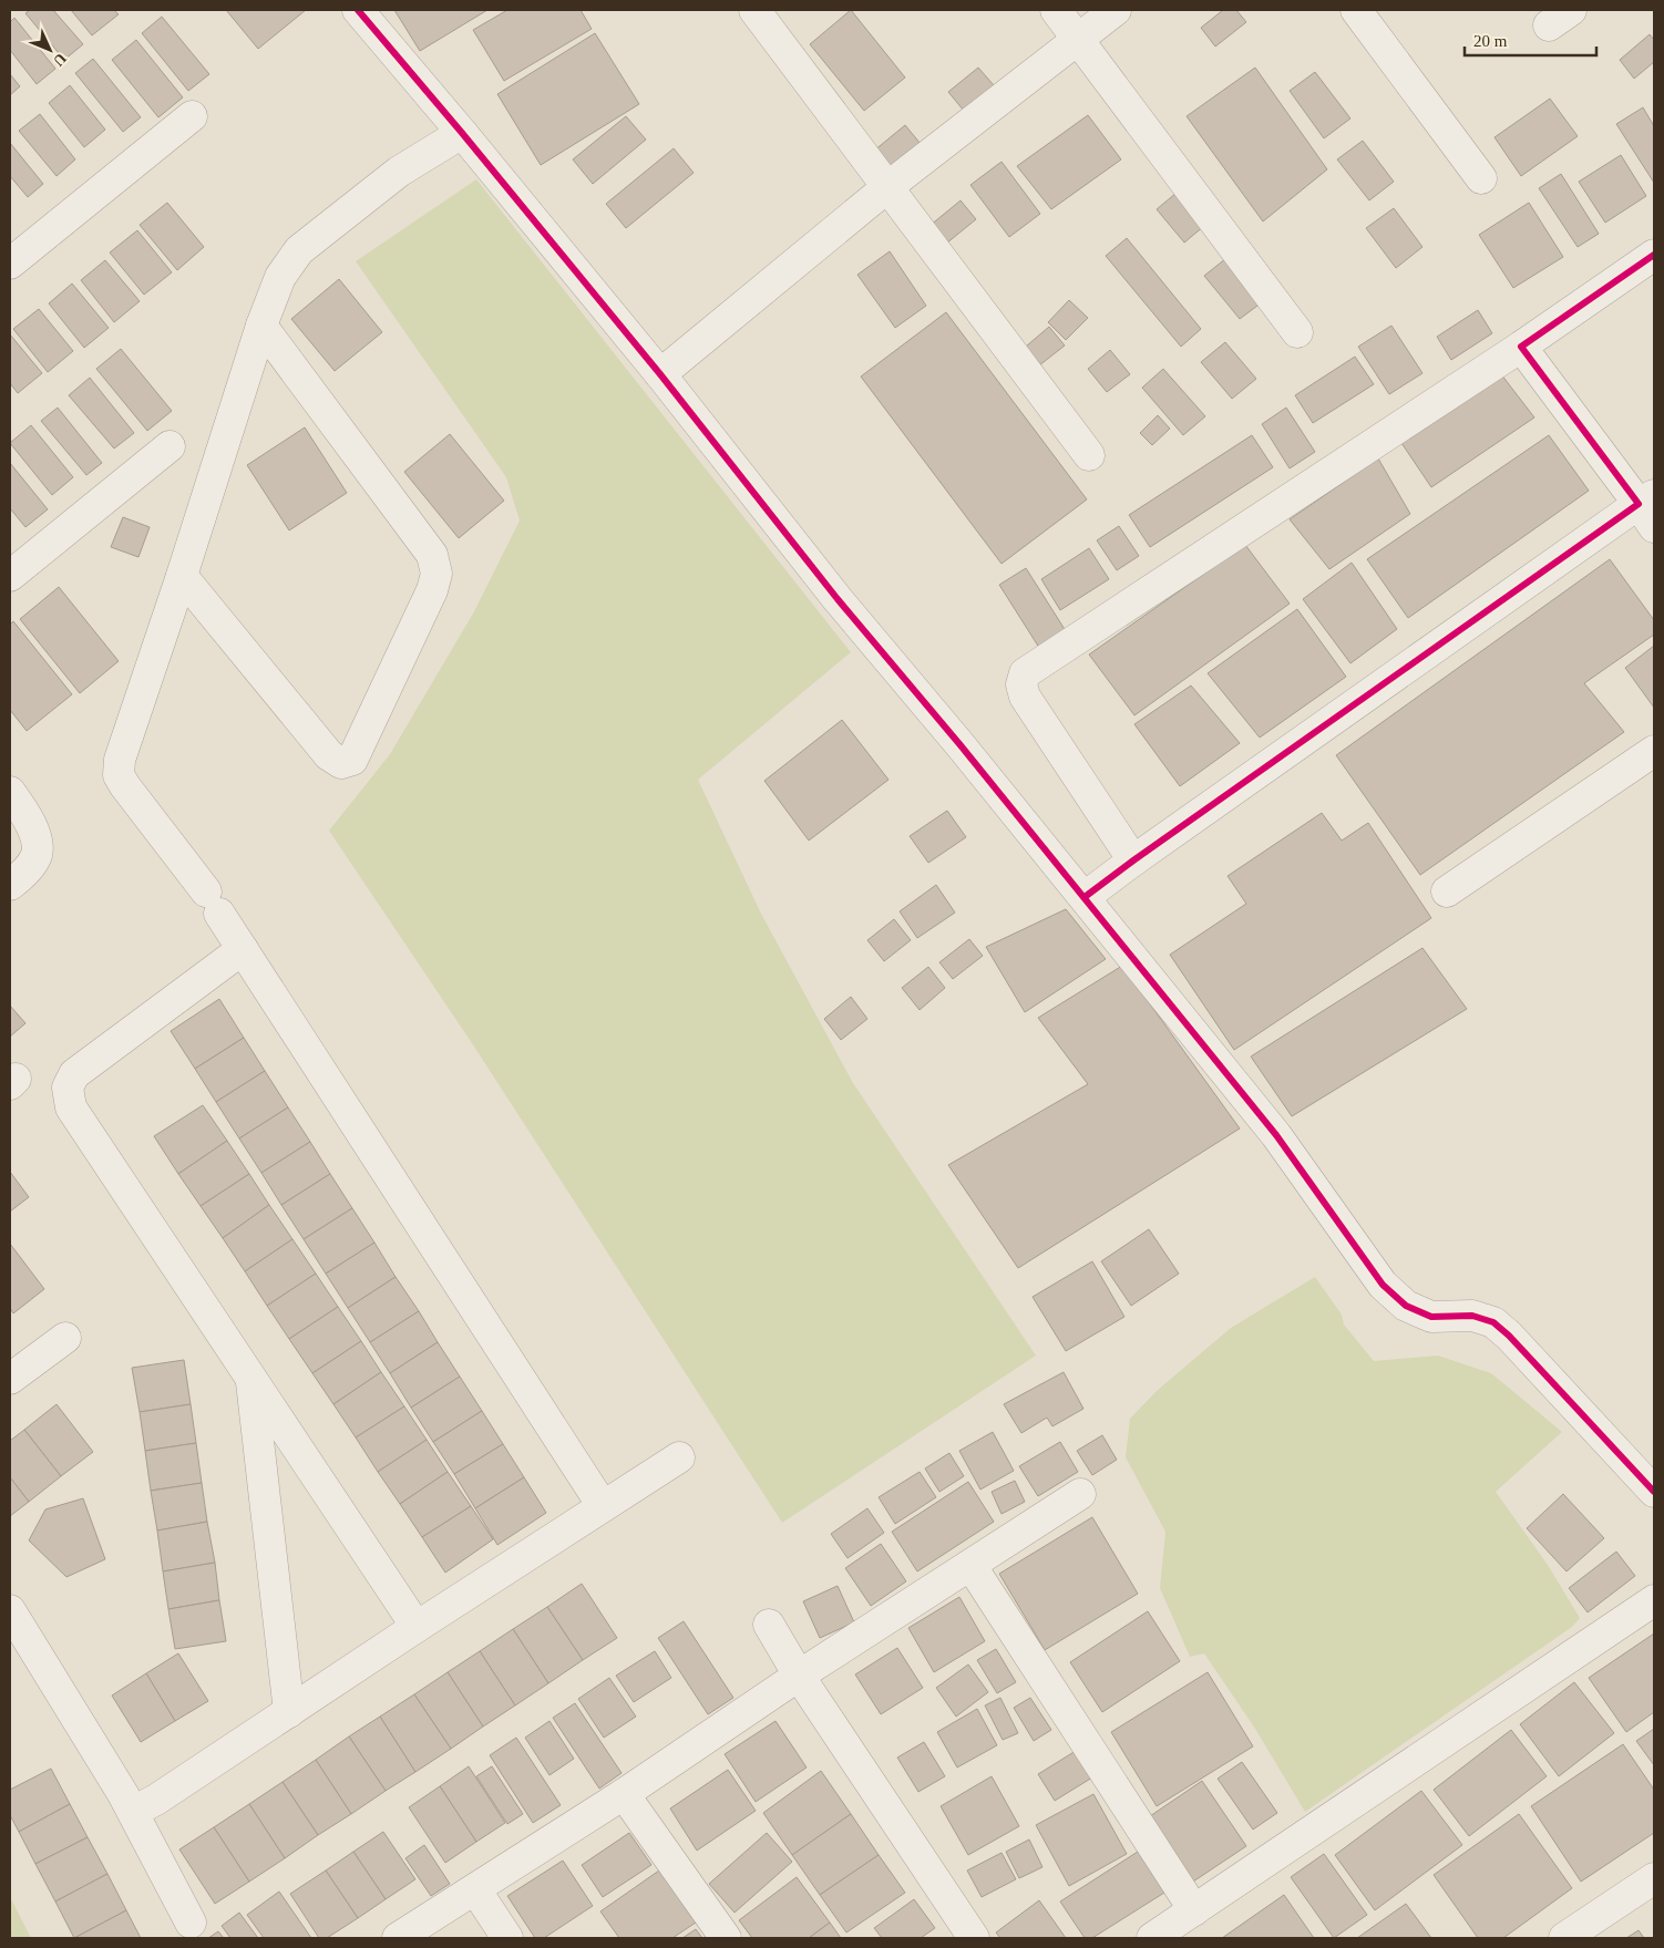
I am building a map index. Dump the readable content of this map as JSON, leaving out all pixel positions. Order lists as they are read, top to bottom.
{
  "scale_bar": "20 m",
  "north": "bottom right"
}
